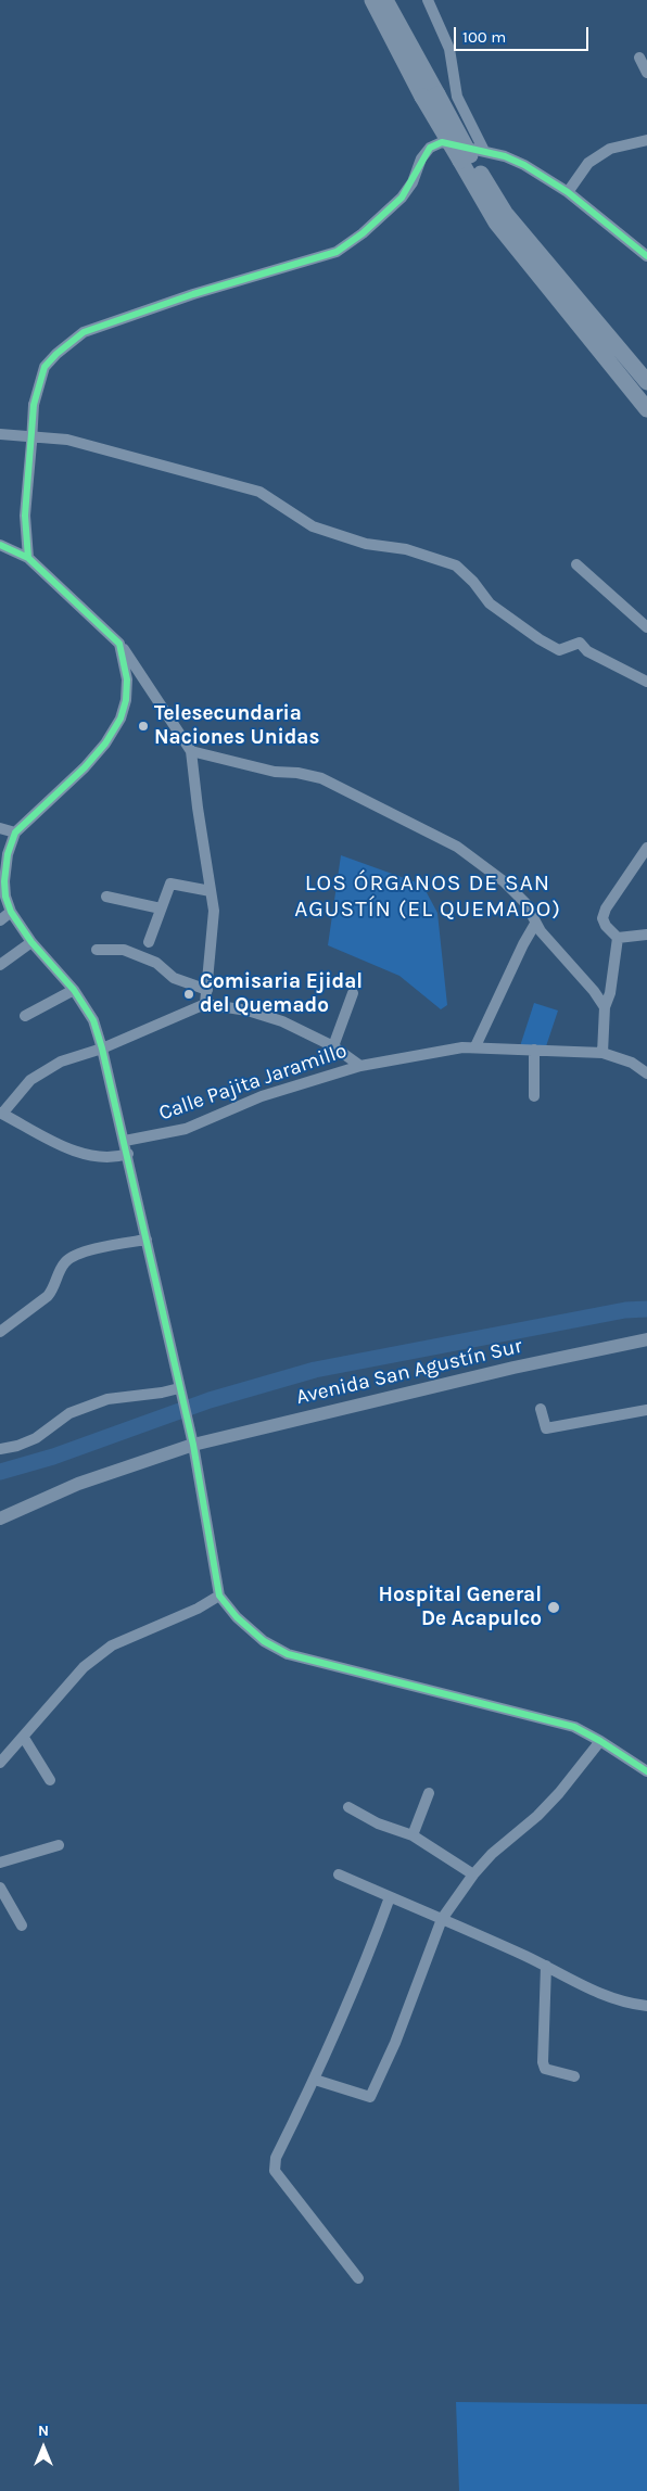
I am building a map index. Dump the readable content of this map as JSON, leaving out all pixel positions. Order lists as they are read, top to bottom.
{
  "streets": {
    "main road": ["Avenida San Agustín Sur"],
    "street": ["Calle Pajita Jaramillo"]
  },
  "districts": ["LOS ÓRGANOS DE SAN AGUSTÍN (EL QUEMADO)"],
  "places": ["Telesecundaria Naciones Unidas", "Comisaria Ejidal del Quemado", "Hospital General De Acapulco"],
  "scale_bar": "100 m",
  "north": "top"
}
